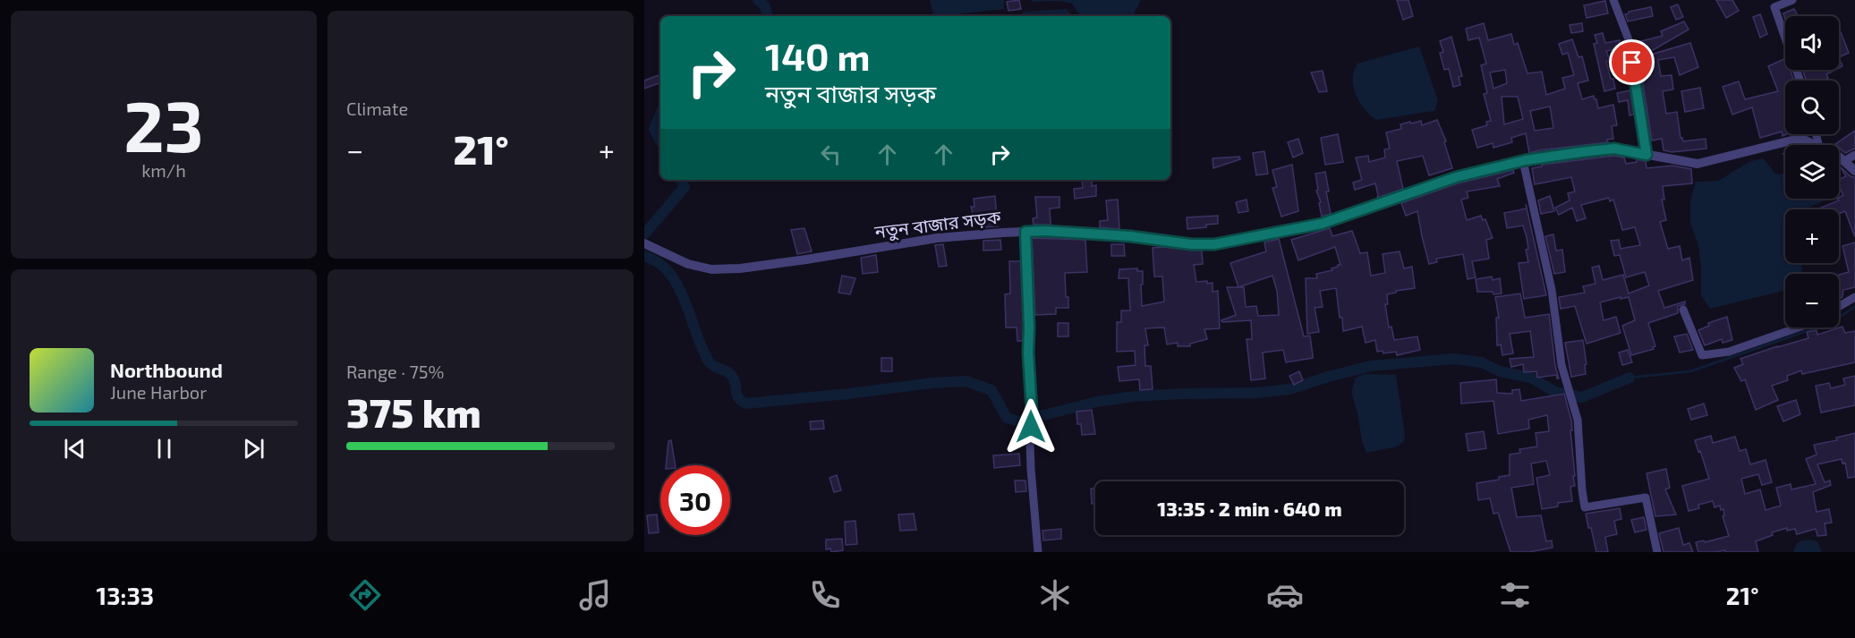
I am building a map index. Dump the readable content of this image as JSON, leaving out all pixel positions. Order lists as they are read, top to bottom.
{
  "streets": {
    "street": ["নতুন বাজার সড়ক"]
  },
  "page": {
    "tile": [
      ["23", "km/h"],
      "Climate",
      ["Range · 75%", "375 km"]
    ],
    "map_buttons": ["+", "−"],
    "turn": ["140 m", "নতুন বাজার সড়ক"],
    "heat": ["−", "21°", "+"],
    "song": ["Northbound", "June Harbor"],
    "limit": "30",
    "trip": "13:35 · 2 min · 640 m",
    "tabs": ["13:33", "21°"]
  }
}
